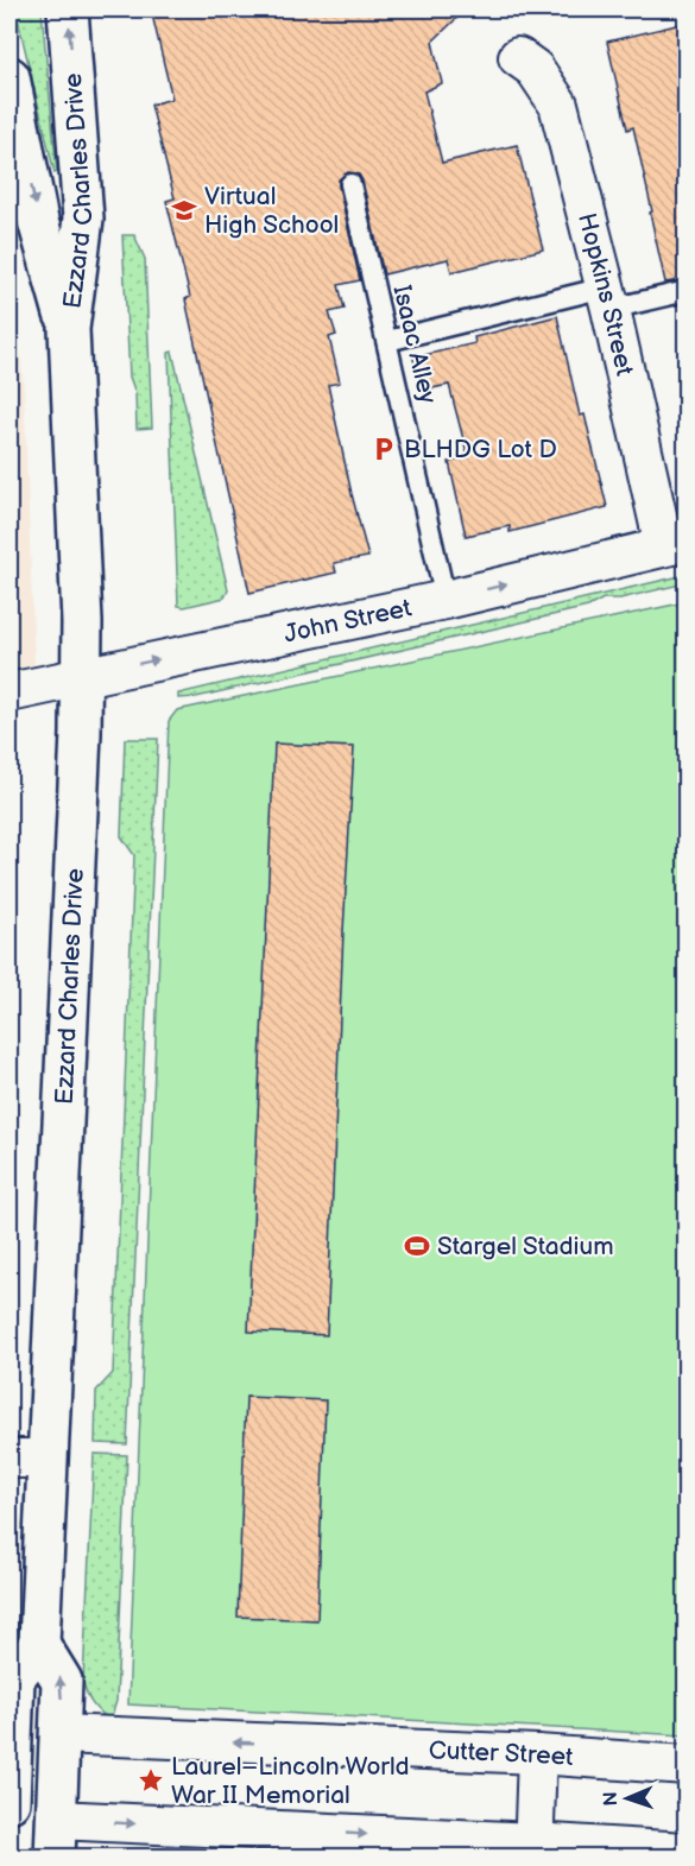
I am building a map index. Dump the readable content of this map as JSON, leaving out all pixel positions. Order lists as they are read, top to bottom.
{
  "streets": {
    "main road": ["Ezzard Charles Drive"],
    "street": ["Hopkins Street", "John Street", "Cutter Street"],
    "lane": ["Isaac Alley"]
  },
  "crossings": [
    ["Ezzard Charles Drive", "John Street"],
    ["Hopkins Street", "John Street"],
    ["Isaac Alley", "John Street"]
  ],
  "one_way": ["John Street"],
  "places": {
    "school or university": ["Virtual High School"],
    "parking": ["BLHDG Lot D"],
    "sports": ["Stargel Stadium"],
    "place": ["Laurel–Lincoln World War II Memorial"]
  },
  "north": "left"
}
